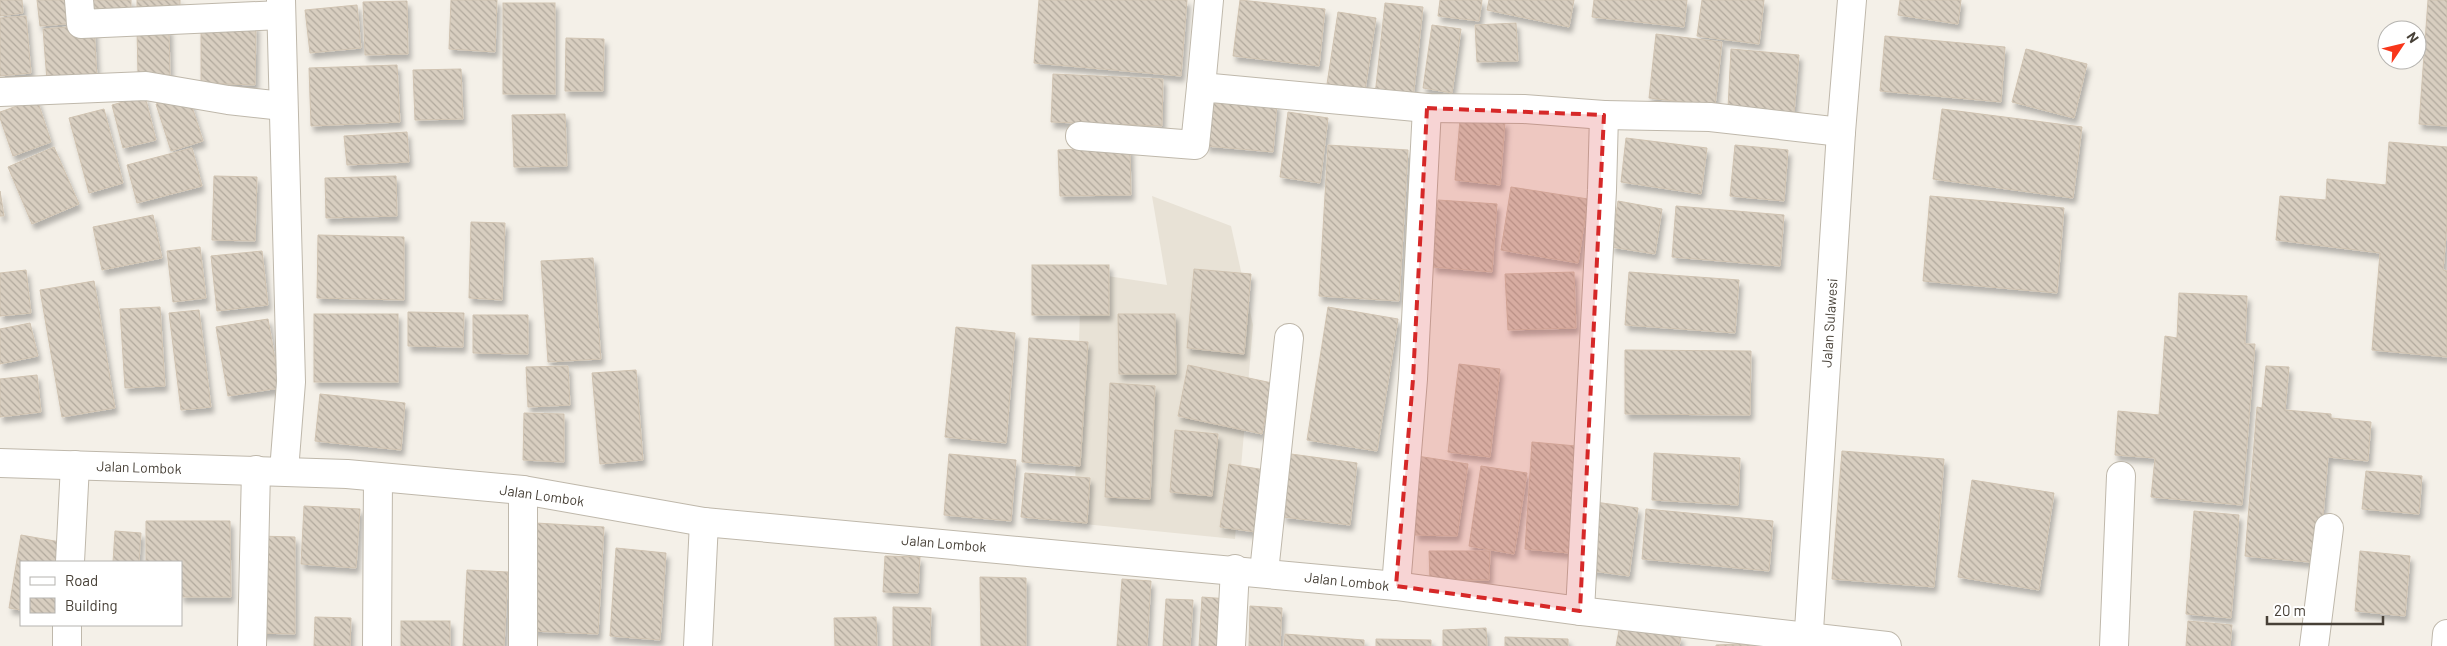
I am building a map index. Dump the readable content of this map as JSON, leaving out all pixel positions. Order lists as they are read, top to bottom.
{
  "streets": {
    "street": ["Jalan Sulawesi", "Jalan Lombok"]
  },
  "crossings": [
    ["Jalan Sulawesi", "Jalan Lombok"]
  ],
  "legend": ["Road", "Building"],
  "scale_bar": "20 m",
  "north": "top right"
}
